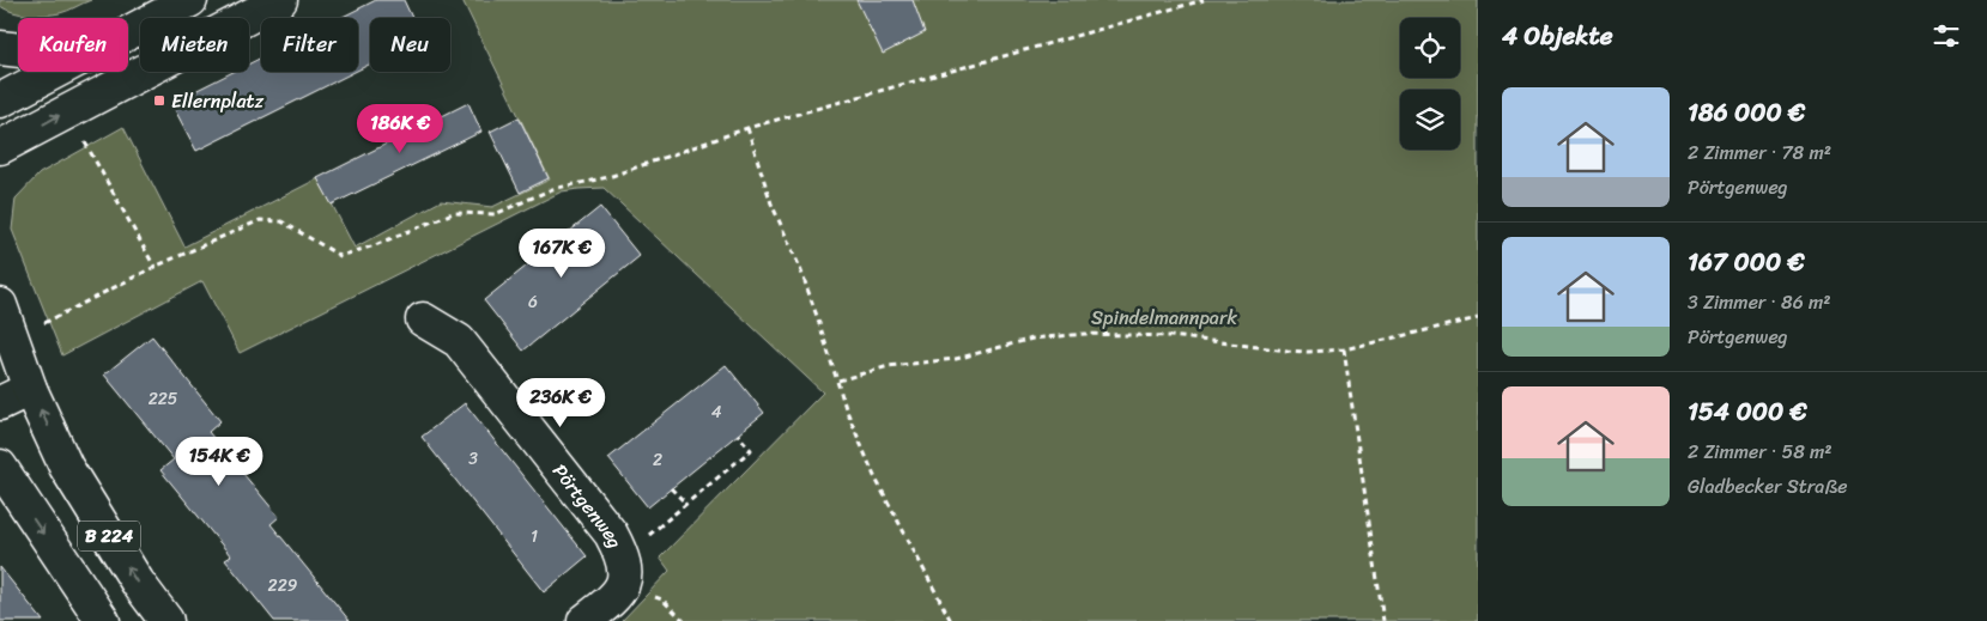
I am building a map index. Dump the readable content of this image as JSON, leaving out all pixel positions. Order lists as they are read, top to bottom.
{
  "streets": {
    "main road": ["Pörtgenweg", "B 224"]
  },
  "parks": ["Spindelmannpark"],
  "places": {
    "transit": ["Ellernplatz"]
  },
  "house_numbers": [
    "6",
    "225",
    "4",
    "3",
    "2",
    "1",
    "229"
  ],
  "page": {
    "heading": "4 Objekte",
    "chip": [
      "Kaufen",
      "Mieten",
      "Filter",
      "Neu"
    ],
    "list": [
      {
        "name": "186 000 €",
        "note": "2 Zimmer · 78 m² · Pörtgenweg"
      },
      {
        "name": "167 000 €",
        "note": "3 Zimmer · 86 m² · Pörtgenweg"
      },
      {
        "name": "154 000 €",
        "note": "2 Zimmer · 58 m² · Gladbecker Straße"
      }
    ],
    "price": [
      "186K €",
      "167K €",
      "236K €",
      "154K €"
    ]
  }
}
